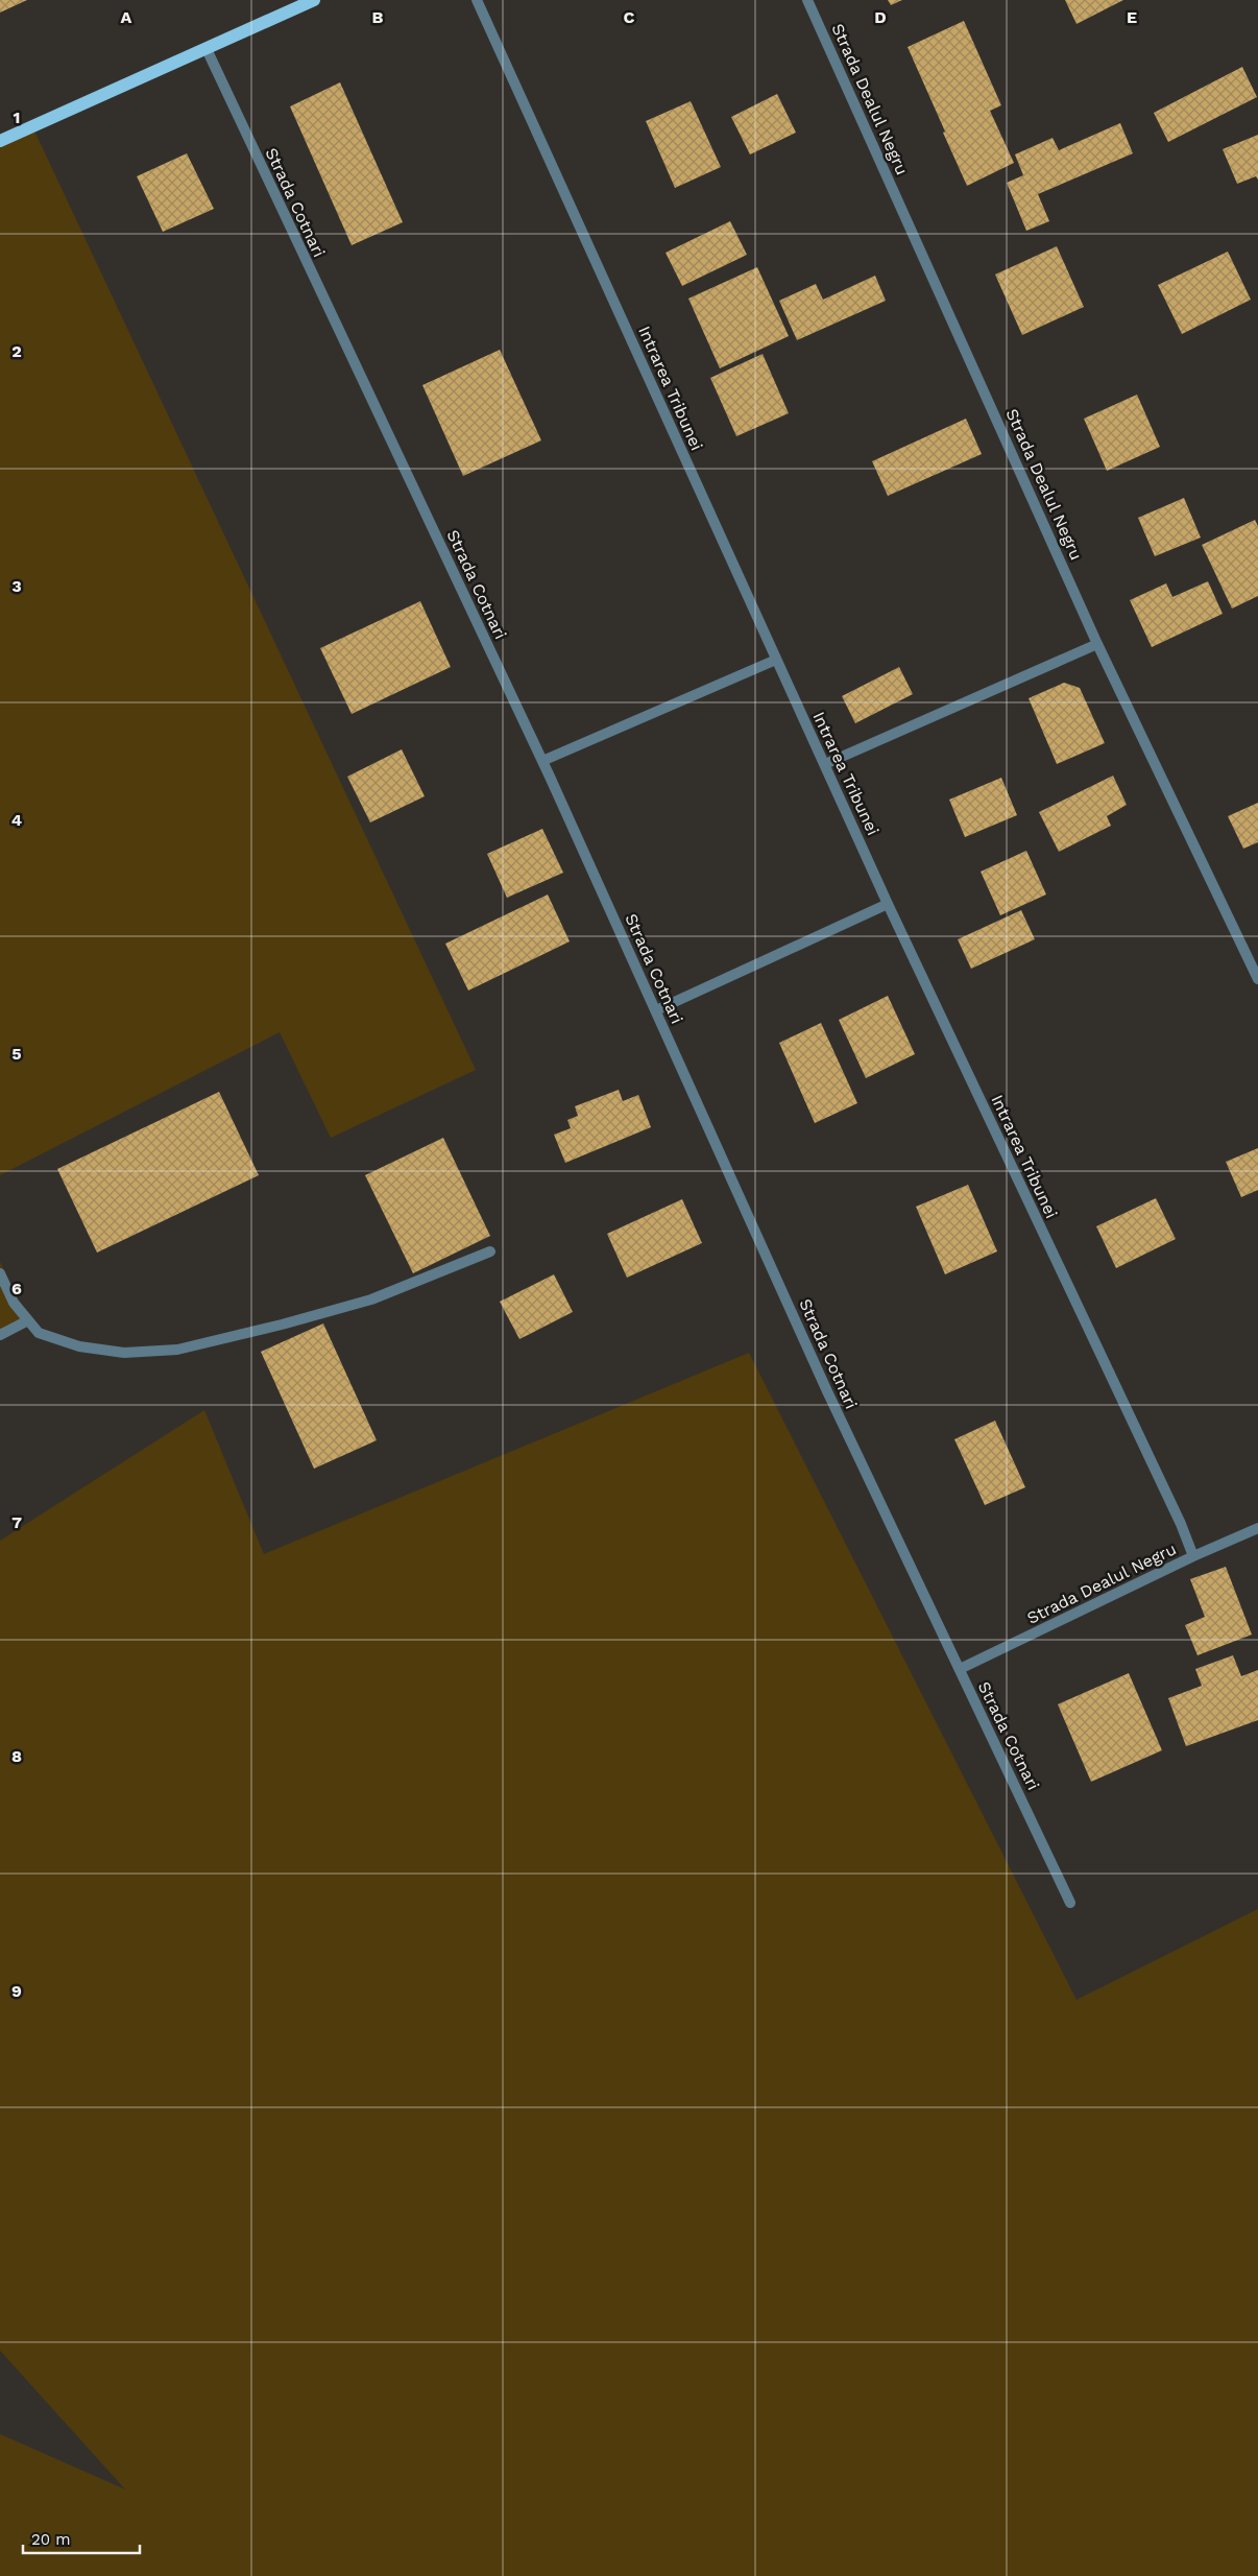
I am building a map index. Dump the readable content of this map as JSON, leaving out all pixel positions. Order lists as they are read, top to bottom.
{
  "streets": {
    "street": ["Strada Dealul Negru", "Strada Cotnari", "Intrarea Tribunei"]
  },
  "crossings": [
    ["Strada Dealul Negru", "Strada Cotnari"],
    ["Strada Dealul Negru", "Intrarea Tribunei"]
  ],
  "scale_bar": "20 m",
  "grid": {
    "columns": [
      "A",
      "B",
      "C",
      "D",
      "E"
    ],
    "rows": [
      "1",
      "2",
      "3",
      "4",
      "5",
      "6",
      "7",
      "8",
      "9"
    ]
  }
}
